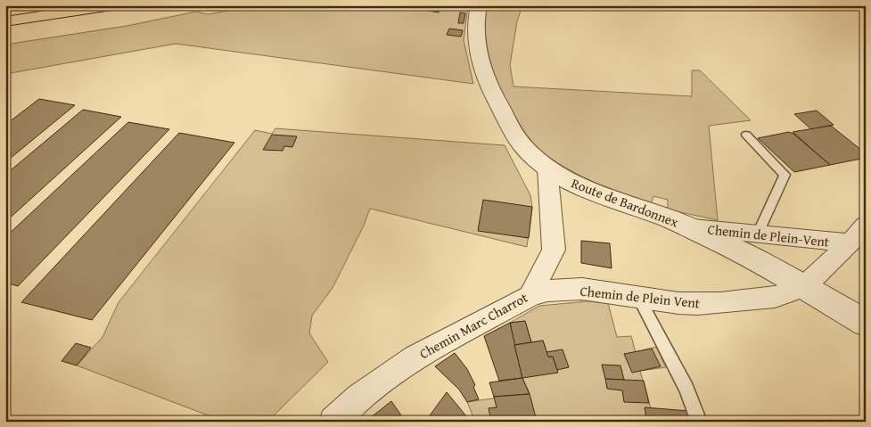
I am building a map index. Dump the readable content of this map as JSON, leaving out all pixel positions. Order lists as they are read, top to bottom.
{
  "streets": {
    "street": [
      "Route de Bardonnex",
      "Chemin de Plein-Vent",
      "Chemin de Plein Vent",
      "Chemin Marc Charrot"
    ]
  },
  "crossings": [
    ["Route de Bardonnex", "Chemin de Plein-Vent"],
    ["Route de Bardonnex", "Chemin de Plein Vent"],
    ["Route de Bardonnex", "Chemin Marc Charrot"],
    ["Chemin de Plein-Vent", "Chemin de Plein Vent"],
    ["Chemin de Plein Vent", "Chemin Marc Charrot"]
  ]
}
